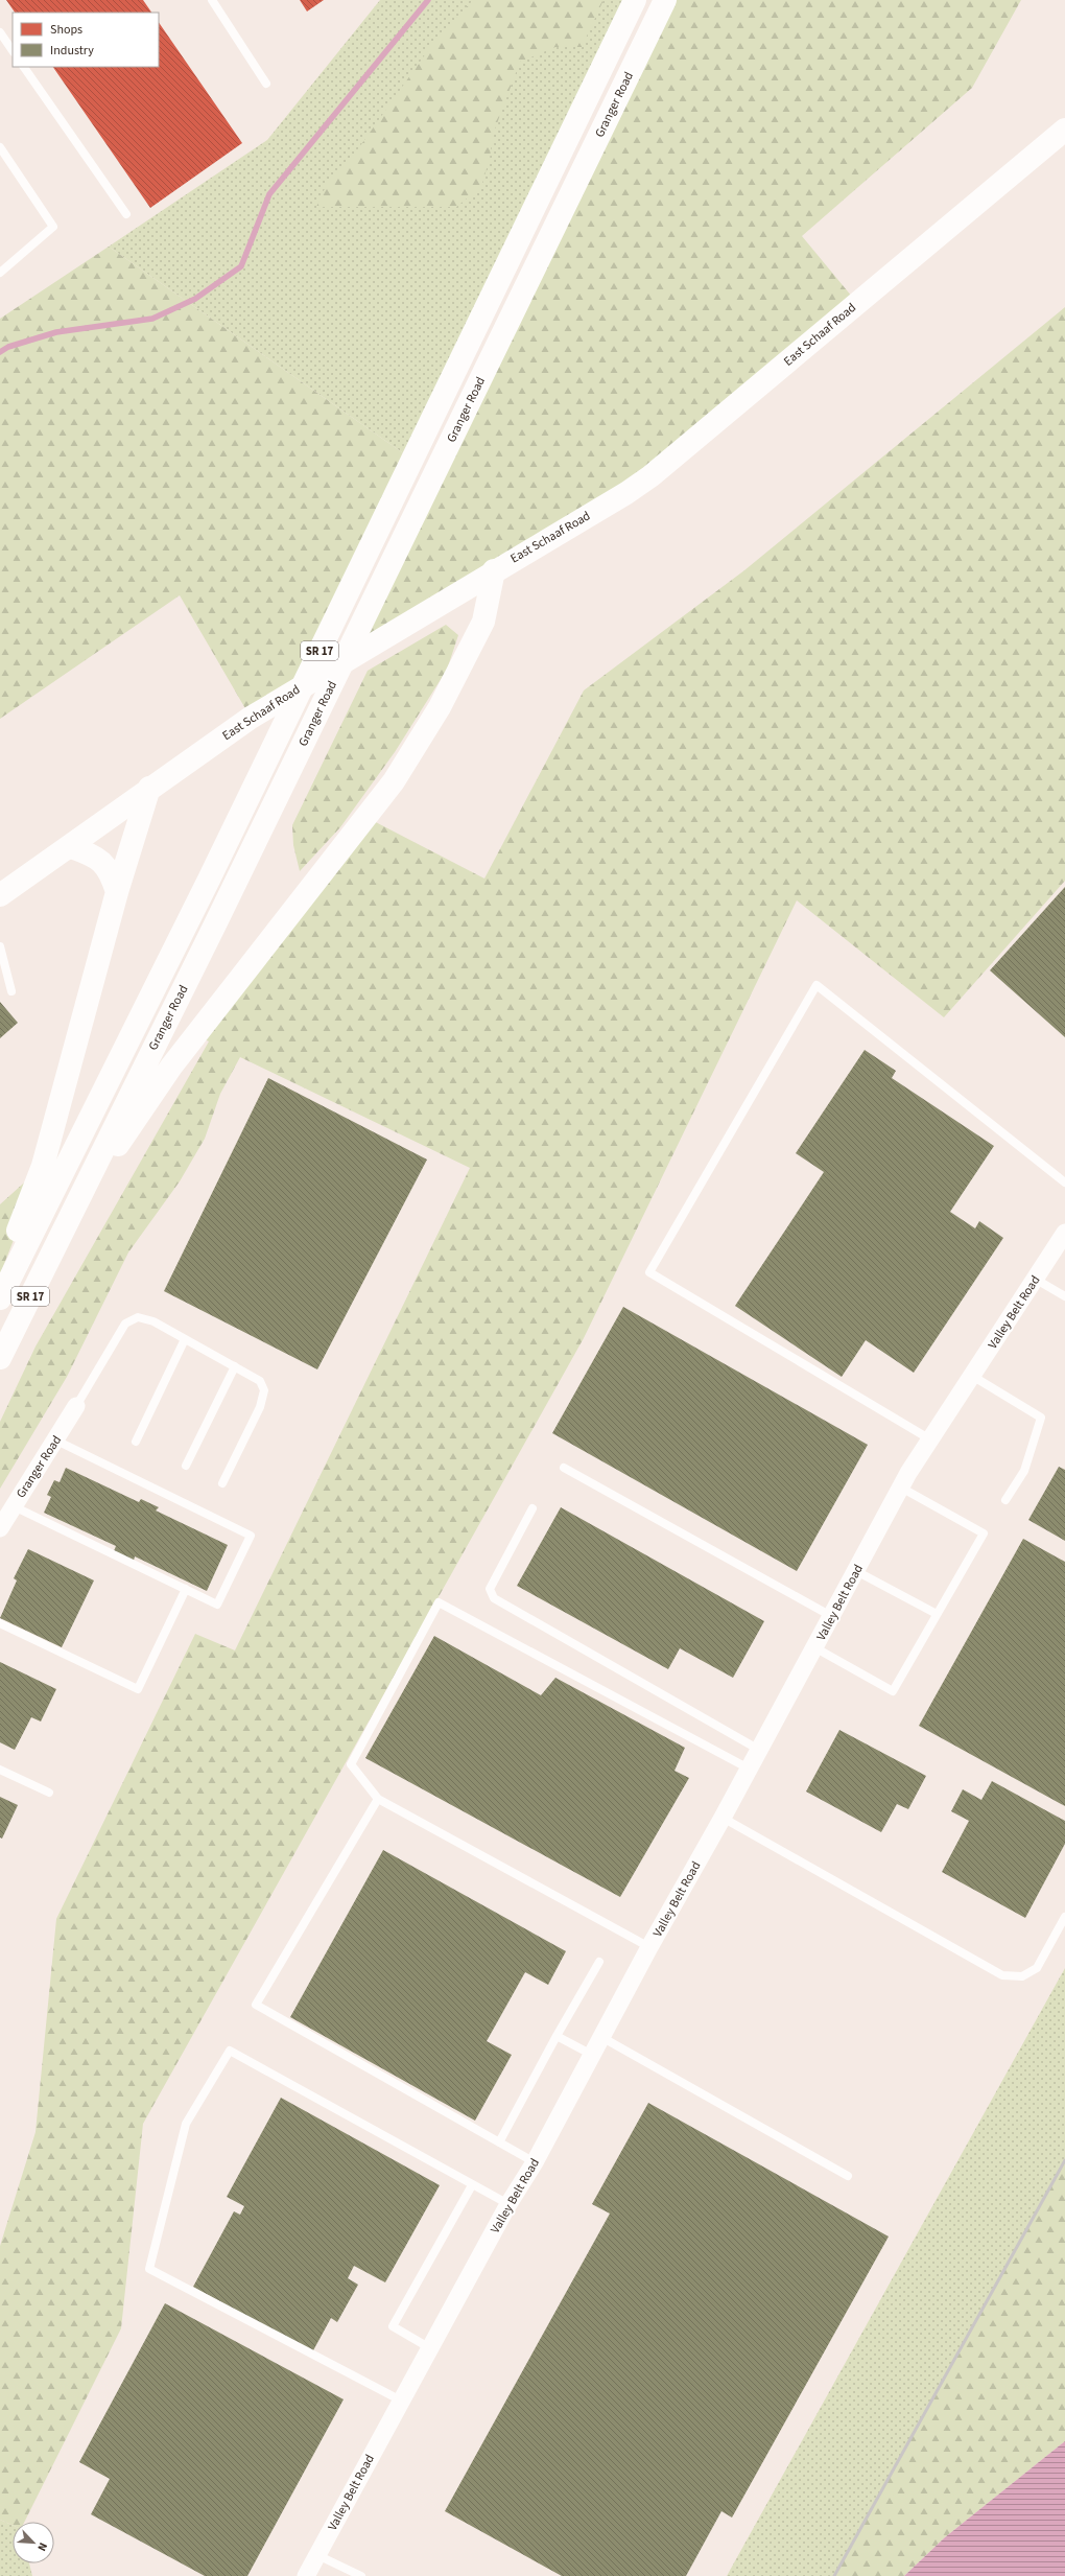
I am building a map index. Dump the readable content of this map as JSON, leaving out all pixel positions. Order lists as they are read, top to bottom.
{
  "streets": {
    "main road": ["Granger Road", "East Schaaf Road", "SR 17"],
    "street": ["Valley Belt Road"]
  },
  "legend": ["Shops", "Industry"],
  "north": "bottom right"
}
